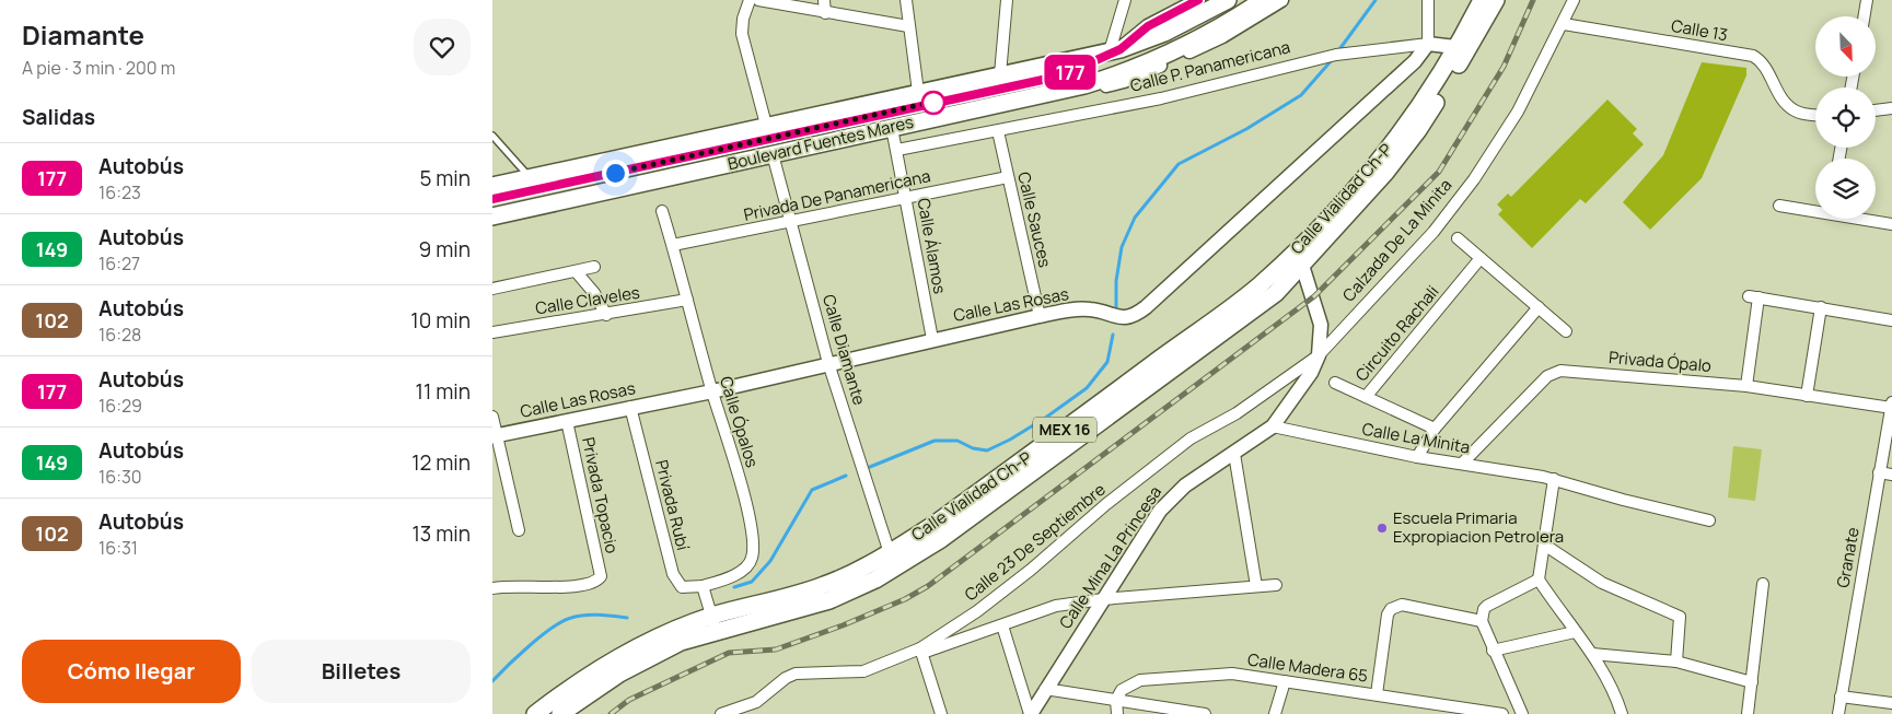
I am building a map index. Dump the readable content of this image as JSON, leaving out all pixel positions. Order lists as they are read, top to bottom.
{
  "streets": {
    "main road": ["Boulevard Fuentes Mares", "Calle Vialidad Ch-P", "MEX 16"],
    "street": [
      "Calle 13",
      "Calle P. Panamericana",
      "Privada De Panamericana",
      "Calle Sauces",
      "Calzada De La Minita",
      "Calle Álamos",
      "Calle Claveles",
      "Calle Las Rosas",
      "Circuito Rachali",
      "Calle Diamante",
      "Privada Ópalo",
      "Calle Ópalos",
      "Calle La Minita",
      "Privada Topacio",
      "Privada Rubí",
      "Calle 23 De Septiembre",
      "Calle Mina La Princesa",
      "Granate",
      "Calle Madera 65"
    ]
  },
  "crossings": [
    ["Calle 13", "Calzada De La Minita"],
    ["Calle P. Panamericana", "Calle Vialidad Ch-P"],
    ["Calle P. Panamericana", "Calle Sauces"],
    ["Calle P. Panamericana", "Calle Álamos"],
    ["Calle P. Panamericana", "Calle Las Rosas"],
    ["Boulevard Fuentes Mares", "Calle Álamos"],
    ["Boulevard Fuentes Mares", "Calle Diamante"],
    ["Privada De Panamericana", "Calle Sauces"],
    ["Privada De Panamericana", "Calle Álamos"],
    ["Privada De Panamericana", "Calle Diamante"],
    ["Privada De Panamericana", "Calle Ópalos"],
    ["Calle Vialidad Ch-P", "Calzada De La Minita"],
    ["Calle Vialidad Ch-P", "Calle Diamante"],
    ["Calle Sauces", "Calle Las Rosas"],
    ["Calzada De La Minita", "Calle La Minita"],
    ["Calzada De La Minita", "Calle 23 De Septiembre"],
    ["Calzada De La Minita", "Calle Mina La Princesa"],
    ["Calle Álamos", "Calle Las Rosas"],
    ["Calle Claveles", "Calle Ópalos"],
    ["Calle Las Rosas", "Calle Diamante"],
    ["Calle Las Rosas", "Calle Ópalos"],
    ["Calle Las Rosas", "Privada Topacio"],
    ["Calle Las Rosas", "Privada Rubí"],
    ["Privada Ópalo", "Calle La Minita"],
    ["Privada Ópalo", "Granate"],
    ["Calle Ópalos", "Privada Rubí"],
    ["Calle La Minita", "Calle Mina La Princesa"]
  ],
  "places": ["Escuela Primaria Expropiacion Petrolera"],
  "lines": ["bus line 177"],
  "north": "bottom right",
  "page": {
    "heading": [
      ["Diamante", "A pie · 3 min · 200 m"],
      "Salidas"
    ],
    "on_map": "177",
    "list": [
      {
        "mark": "177",
        "name": "Autobús",
        "note": "16:23",
        "value": "5 min"
      },
      {
        "mark": "149",
        "name": "Autobús",
        "note": "16:27",
        "value": "9 min"
      },
      {
        "mark": "102",
        "name": "Autobús",
        "note": "16:28",
        "value": "10 min"
      },
      {
        "mark": "177",
        "name": "Autobús",
        "note": "16:29",
        "value": "11 min"
      },
      {
        "mark": "149",
        "name": "Autobús",
        "note": "16:30",
        "value": "12 min"
      },
      {
        "mark": "102",
        "name": "Autobús",
        "note": "16:31",
        "value": "13 min"
      }
    ],
    "buttons": ["Cómo llegar", "Billetes"]
  }
}
